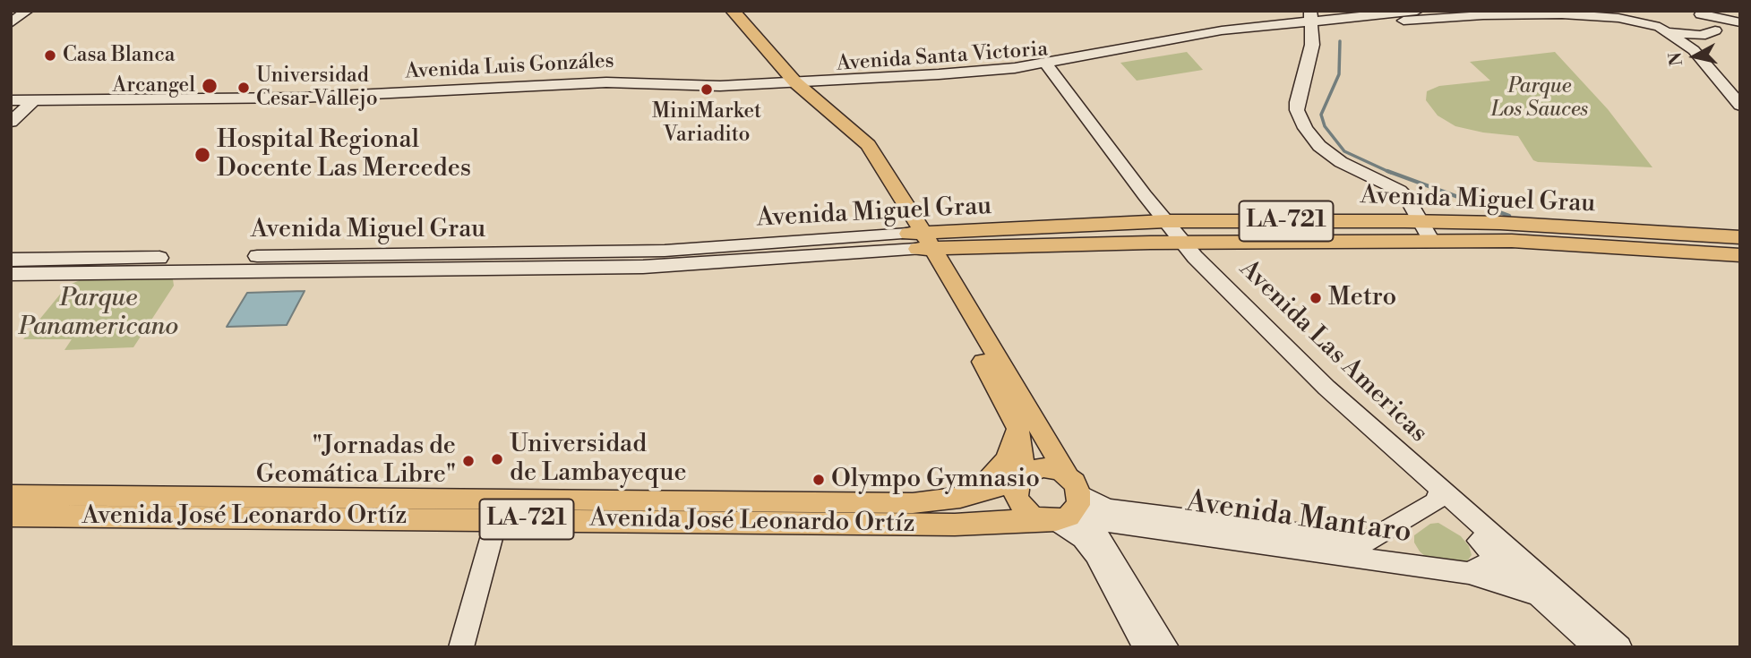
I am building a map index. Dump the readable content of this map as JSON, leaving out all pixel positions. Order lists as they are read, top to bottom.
{
  "streets": {
    "main road": [
      "Avenida Santa Victoria",
      "Avenida Luis Gonzáles",
      "Avenida Miguel Grau",
      "LA-721",
      "Avenida Las Americas",
      "Avenida José Leonardo Ortíz",
      "Avenida Mantaro"
    ]
  },
  "crossings": [
    ["Avenida Santa Victoria", "Avenida Luis Gonzáles"],
    ["Avenida Santa Victoria", "Avenida Las Americas"],
    ["Avenida Miguel Grau", "Avenida Las Americas"],
    ["LA-721", "Avenida José Leonardo Ortíz"],
    ["LA-721", "Avenida Mantaro"],
    ["Avenida Las Americas", "Avenida Mantaro"],
    ["Avenida José Leonardo Ortíz", "Avenida Mantaro"]
  ],
  "parks": ["Parque Los Sauces", "Parque Panamericano"],
  "places": [
    "Casa Blanca",
    "Arcangel",
    "Universidad Cesar Vallejo",
    "MiniMarket Variadito",
    "Hospital Regional Docente Las Mercedes",
    "Metro",
    "Universidad de Lambayeque",
    "\"Jornadas de Geomática Libre\"",
    "Olympo Gymnasio"
  ],
  "north": "left"
}
